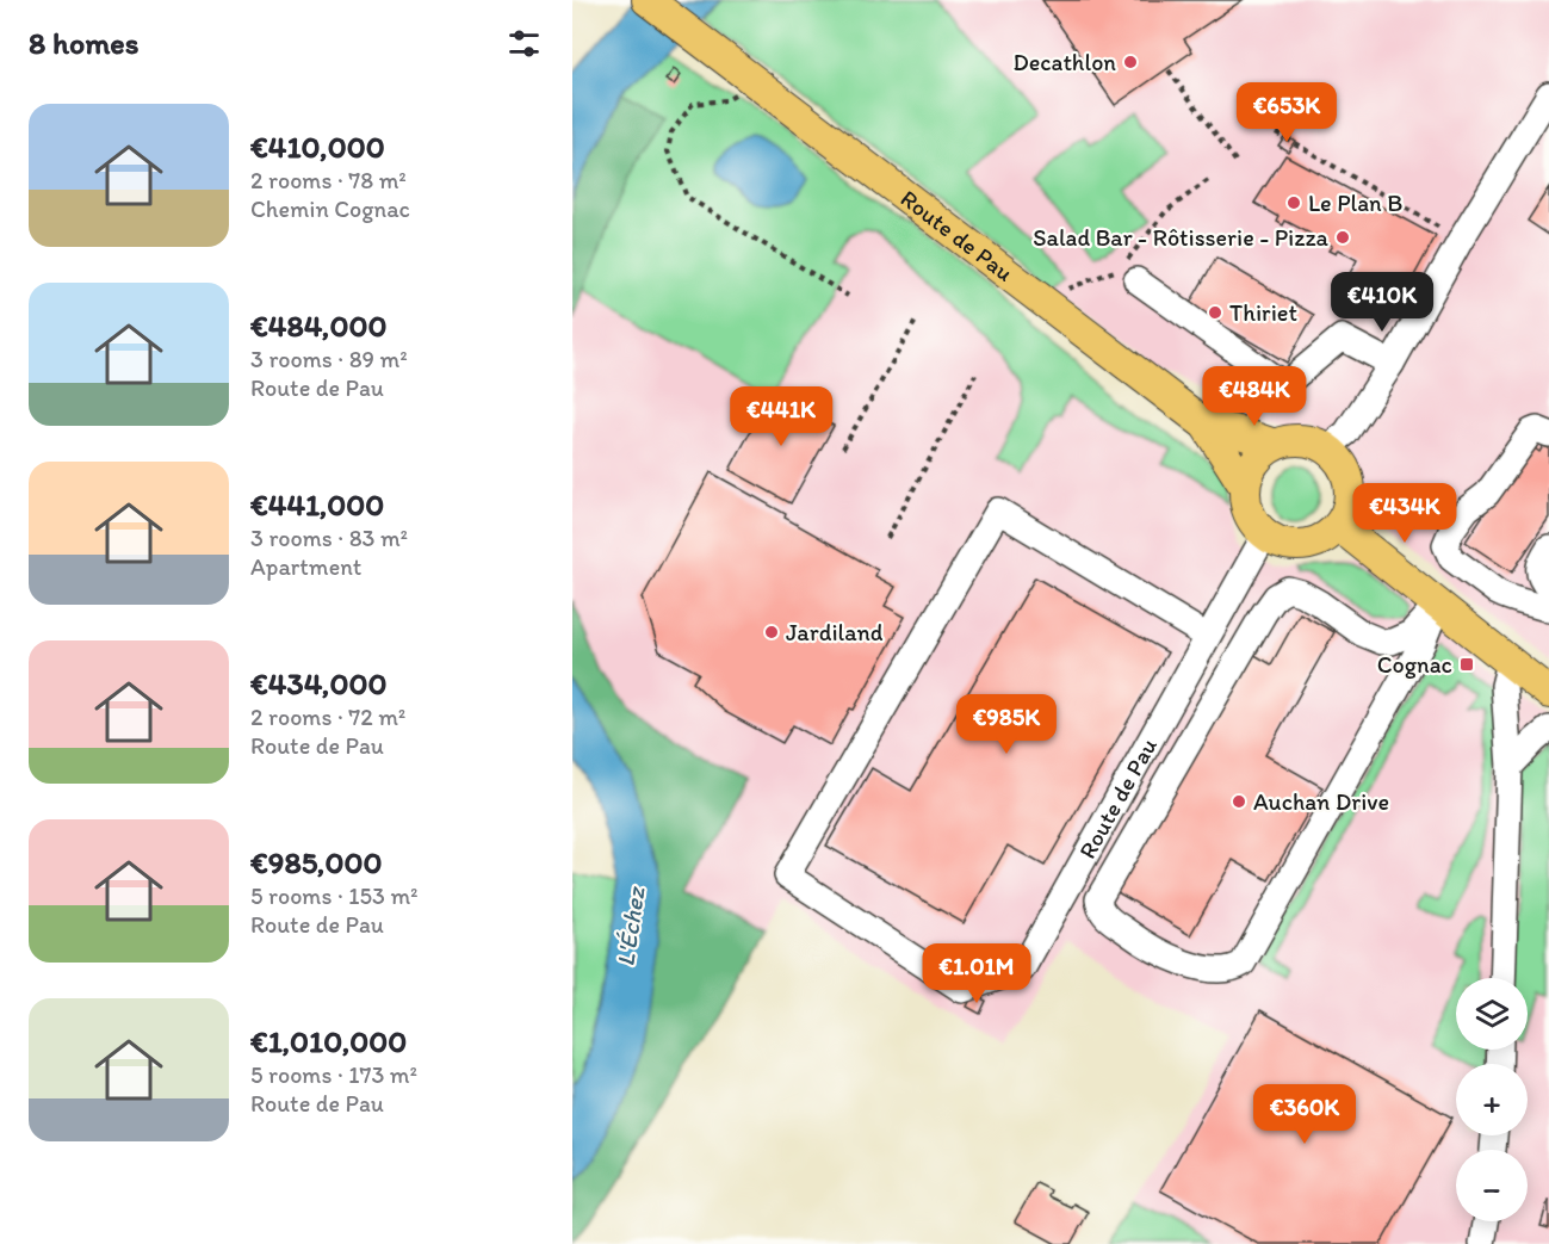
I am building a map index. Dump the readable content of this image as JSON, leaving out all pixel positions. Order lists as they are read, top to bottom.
{
  "streets": {
    "main road": ["Route de Pau"]
  },
  "water": ["L'Échez"],
  "places": {
    "other": [
      "Decathlon",
      "Le Plan B",
      "Salad Bar - Rôtisserie - Pizza",
      "Thiriet",
      "Jardiland",
      "Auchan Drive"
    ],
    "transit": ["Cognac"]
  },
  "page": {
    "heading": "8 homes",
    "price": [
      "€653K",
      "€410K",
      "€484K",
      "€441K",
      "€434K",
      "€985K",
      "€1.01M",
      "€360K"
    ],
    "list": [
      {
        "name": "€410,000",
        "note": "2 rooms · 78 m² · Chemin Cognac"
      },
      {
        "name": "€484,000",
        "note": "3 rooms · 89 m² · Route de Pau"
      },
      {
        "name": "€441,000",
        "note": "3 rooms · 83 m² · Apartment"
      },
      {
        "name": "€434,000",
        "note": "2 rooms · 72 m² · Route de Pau"
      },
      {
        "name": "€985,000",
        "note": "5 rooms · 153 m² · Route de Pau"
      },
      {
        "name": "€1,010,000",
        "note": "5 rooms · 173 m² · Route de Pau"
      }
    ],
    "map_buttons": ["+", "−"]
  }
}
